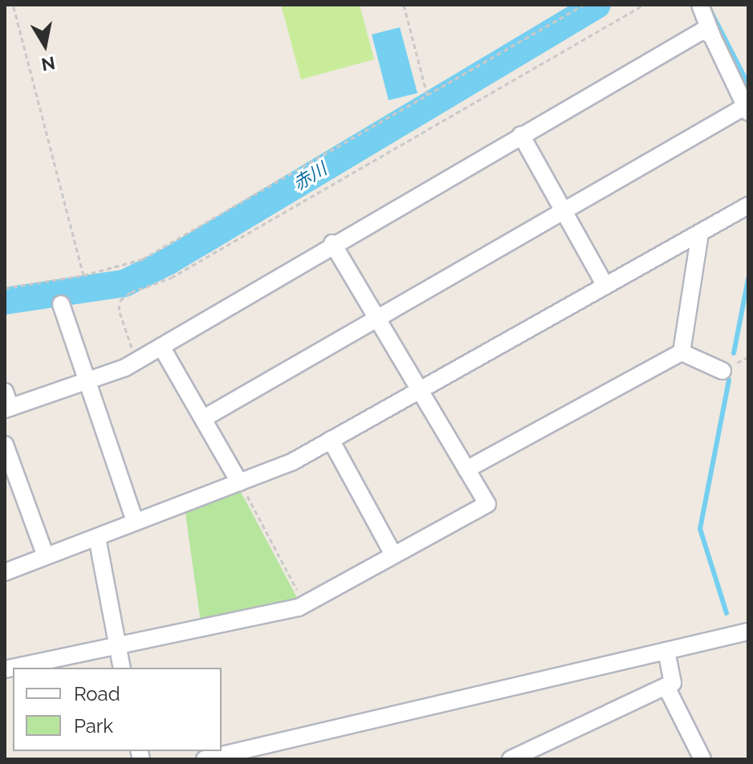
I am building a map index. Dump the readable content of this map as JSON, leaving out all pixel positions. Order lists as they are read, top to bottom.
{
  "water": ["赤川"],
  "legend": ["Road", "Park"],
  "north": "bottom"
}
